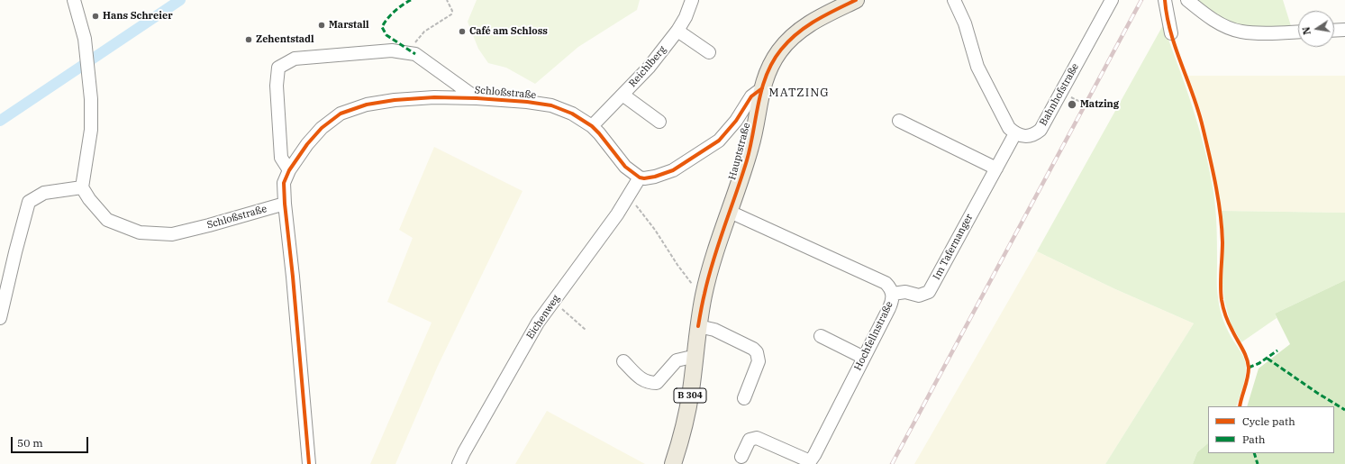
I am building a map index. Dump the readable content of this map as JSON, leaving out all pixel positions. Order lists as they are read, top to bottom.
{
  "streets": {
    "main road": ["Hauptstraße", "B 304"],
    "street": [
      "Reichlberg",
      "Schloßstraße",
      "Bahnhofstraße",
      "Im Tafernanger",
      "Eichenweg",
      "Hochfellnstraße"
    ]
  },
  "crossings": [
    ["Reichlberg", "Schloßstraße"],
    ["Schloßstraße", "Eichenweg"],
    ["Bahnhofstraße", "Im Tafernanger"],
    ["Hauptstraße", "Hochfellnstraße"],
    ["Im Tafernanger", "Hochfellnstraße"]
  ],
  "districts": ["MATZING"],
  "places": [
    "Hans Schreier",
    "Marstall",
    "Café am Schloss",
    "Zehentstadl",
    "Matzing"
  ],
  "legend": ["Cycle path", "Path"],
  "scale_bar": "50 m",
  "north": "left"
}
